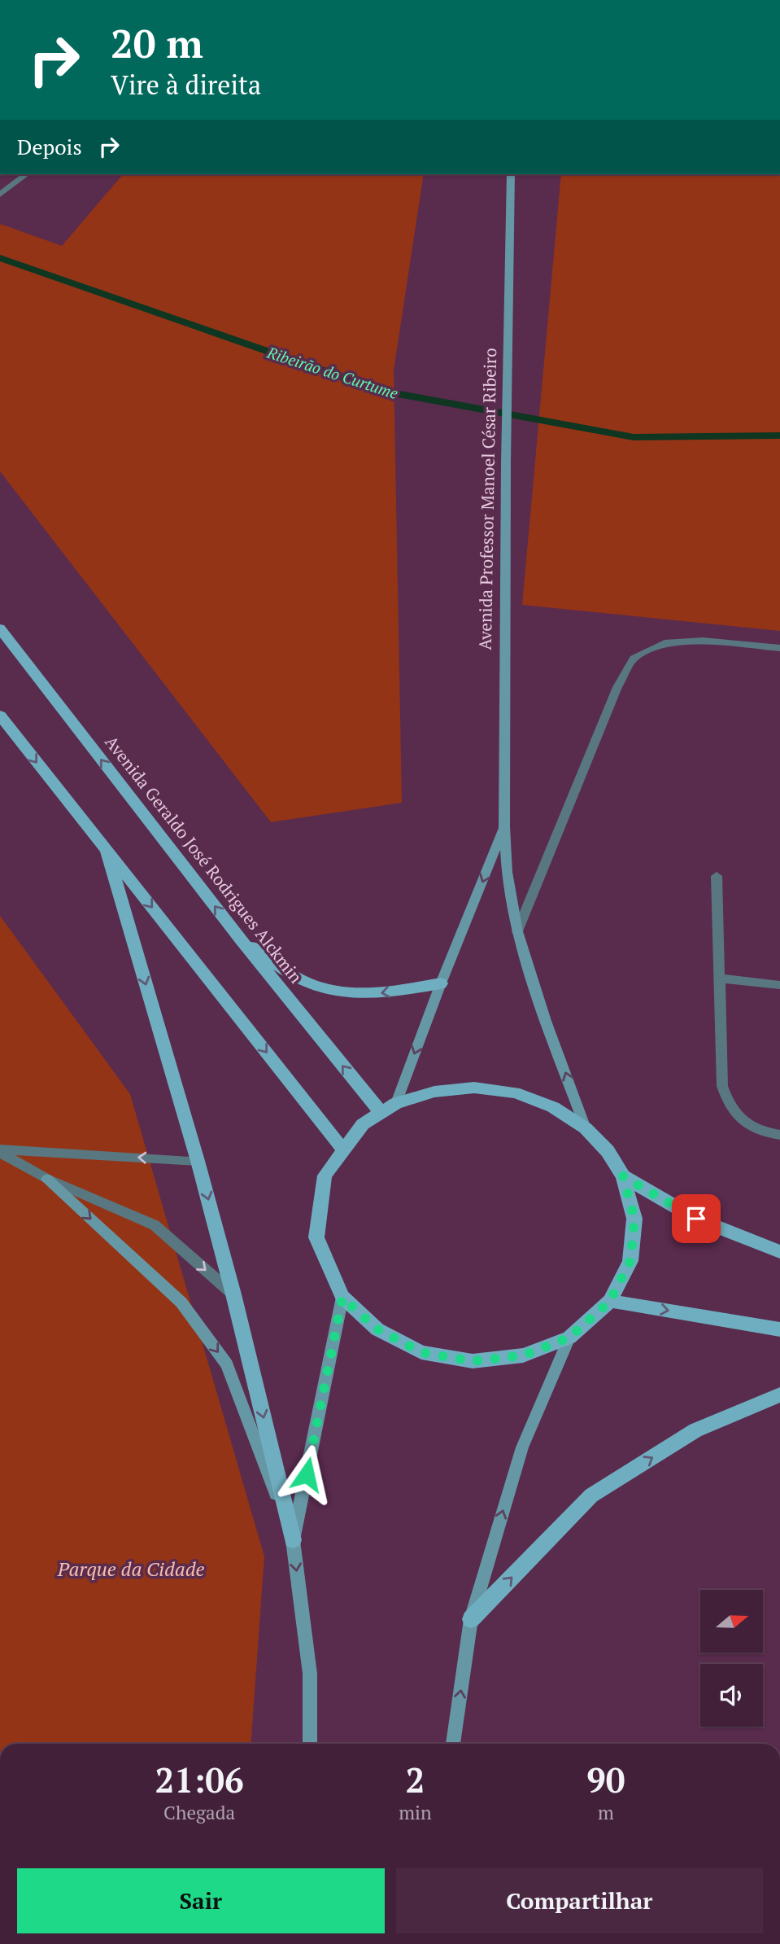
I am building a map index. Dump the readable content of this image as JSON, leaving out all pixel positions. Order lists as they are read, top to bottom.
{
  "streets": {
    "main road": ["Avenida Professor Manoel César Ribeiro", "Avenida Geraldo José Rodrigues Alckmin"]
  },
  "water": ["Ribeirão do Curtume"],
  "parks": ["Parque da Cidade"],
  "north": "right",
  "page": {
    "turn": ["20 m", "Vire à direita"],
    "then": "Depois",
    "eta": [
      "21:06",
      "Chegada",
      "2",
      "min",
      "90",
      "m"
    ],
    "buttons": ["Sair", "Compartilhar"]
  }
}
